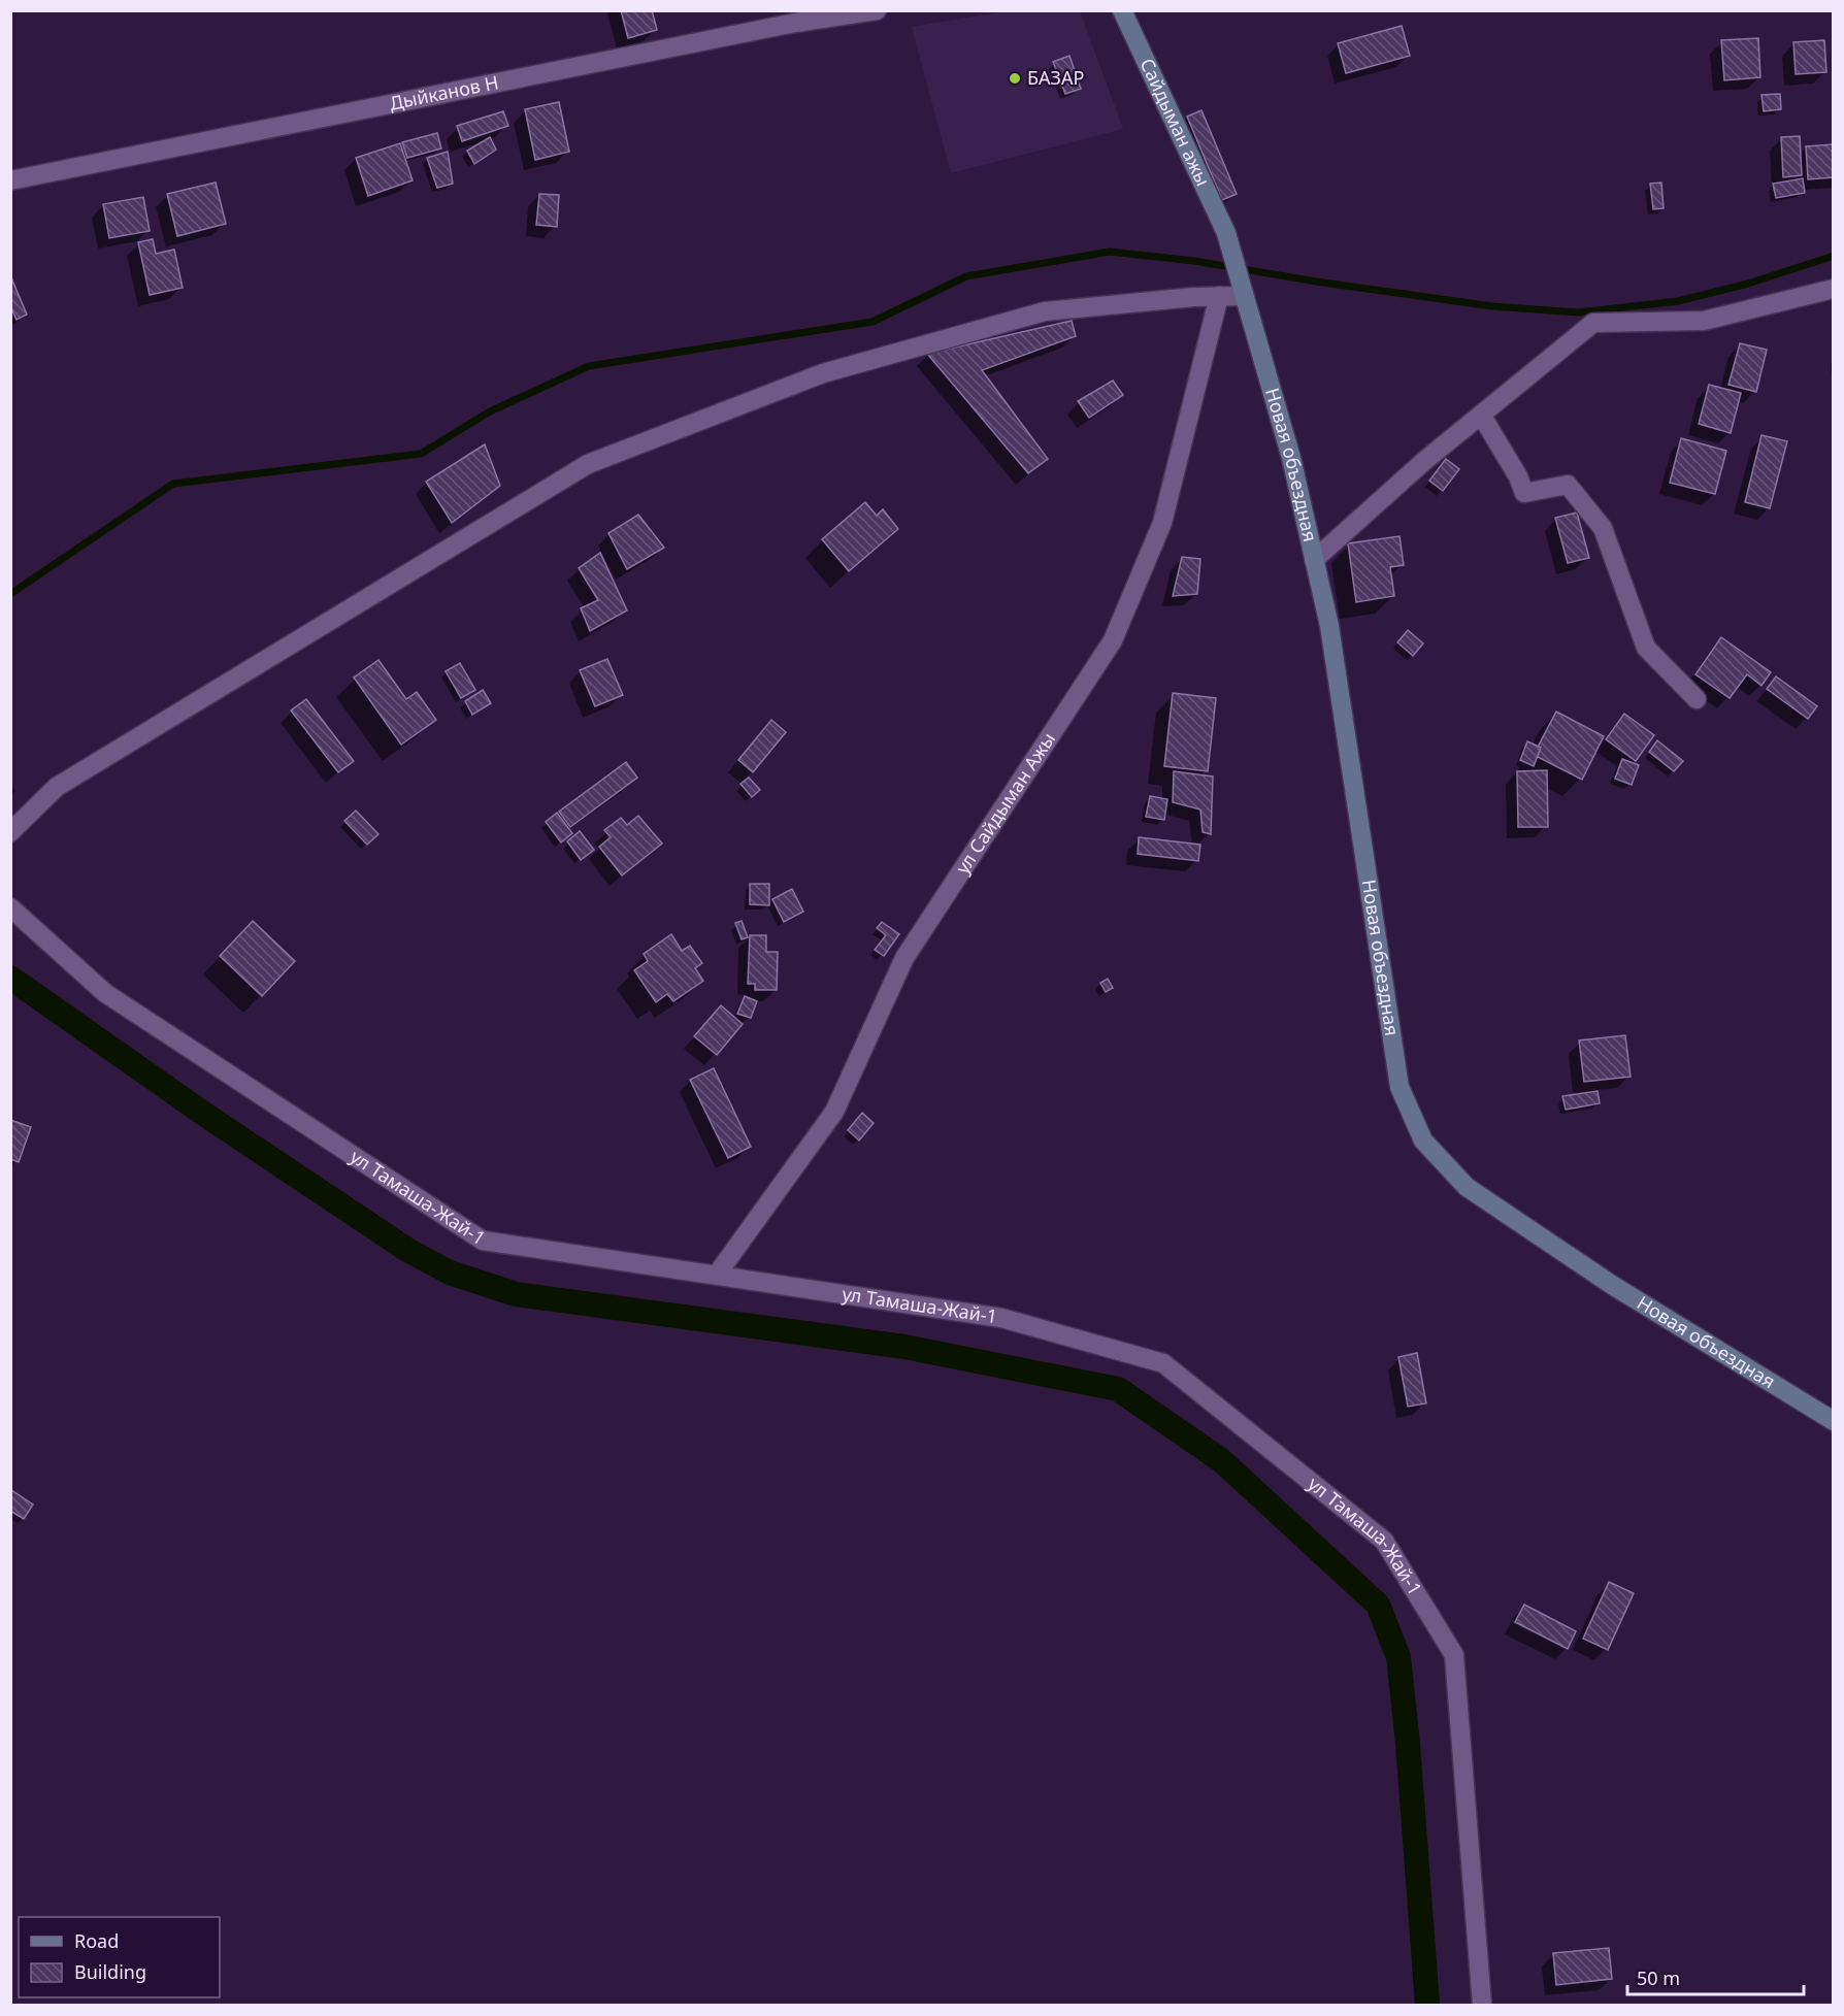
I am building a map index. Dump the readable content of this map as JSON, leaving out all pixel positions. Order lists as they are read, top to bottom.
{
  "streets": {
    "main road": ["Сайдыман ажы", "Новая объездная"],
    "street": ["Дыйканов Н", "ул Сайдыман Ажы", "ул Тамаша-Жай-1"]
  },
  "crossings": [
    ["Сайдыман ажы", "Новая объездная"],
    ["ул Сайдыман Ажы", "ул Тамаша-Жай-1"]
  ],
  "places": ["БАЗАР"],
  "legend": ["Road", "Building"],
  "scale_bar": "50 m"
}
